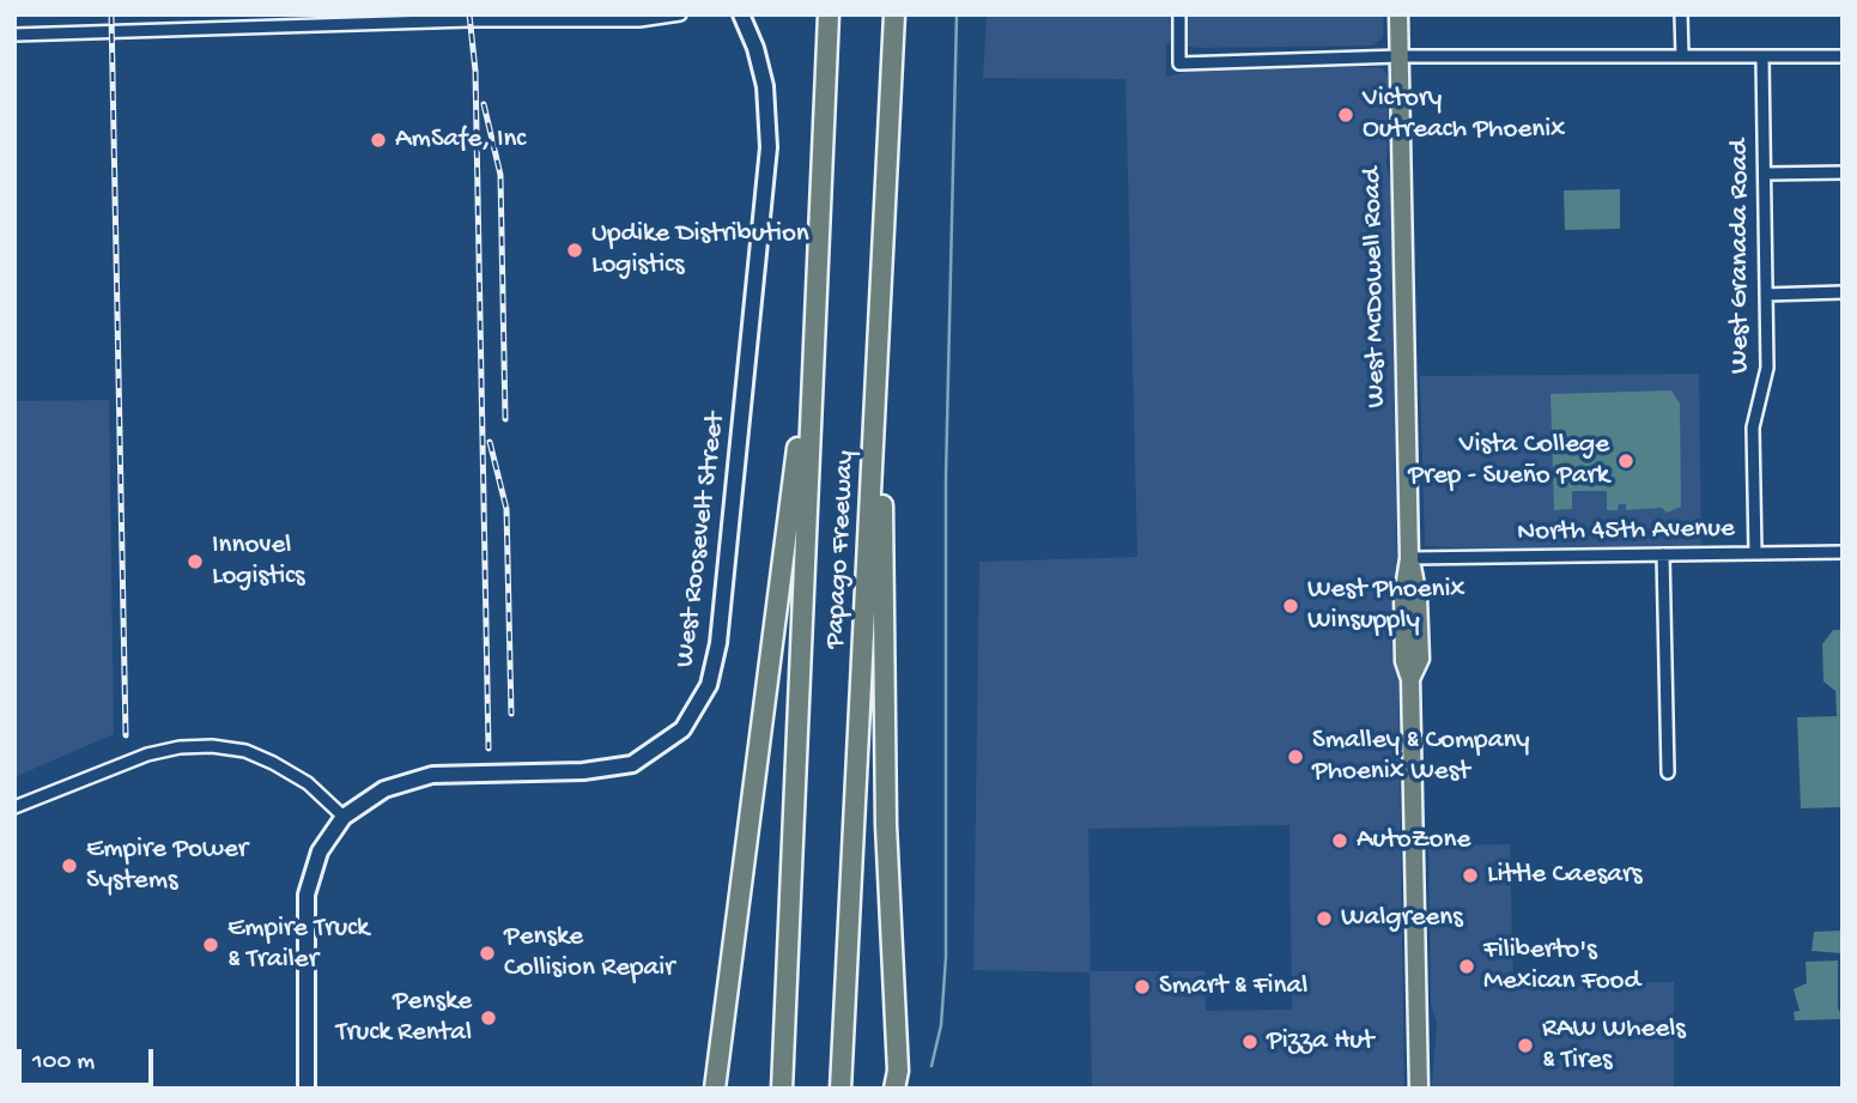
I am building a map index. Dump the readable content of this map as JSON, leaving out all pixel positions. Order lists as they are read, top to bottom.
{
  "streets": {
    "highway": ["Papago Freeway"],
    "main road": ["West McDowell Road"],
    "street": ["West Granada Road", "North 45th Avenue", "West Roosevelt Street"]
  },
  "crossings": [
    ["West Granada Road", "North 45th Avenue"],
    ["West McDowell Road", "North 45th Avenue"]
  ],
  "places": [
    "Victory Outreach Phoenix",
    "AmSafe, Inc",
    "Updike Distribution Logistics",
    "Vista College Prep - Sueño Park",
    "Innovel Logistics",
    "West Phoenix Winsupply",
    "Smalley & Company Phoenix West",
    "AutoZone",
    "Empire Power Systems",
    "Little Caesars",
    "Walgreens",
    "Empire Truck & Trailer",
    "Penske Collision Repair",
    "Filiberto's Mexican Food",
    "Smart & Final",
    "Penske Truck Rental",
    "Pizza Hut",
    "RAW Wheels & Tires"
  ],
  "scale_bar": "100 m"
}
